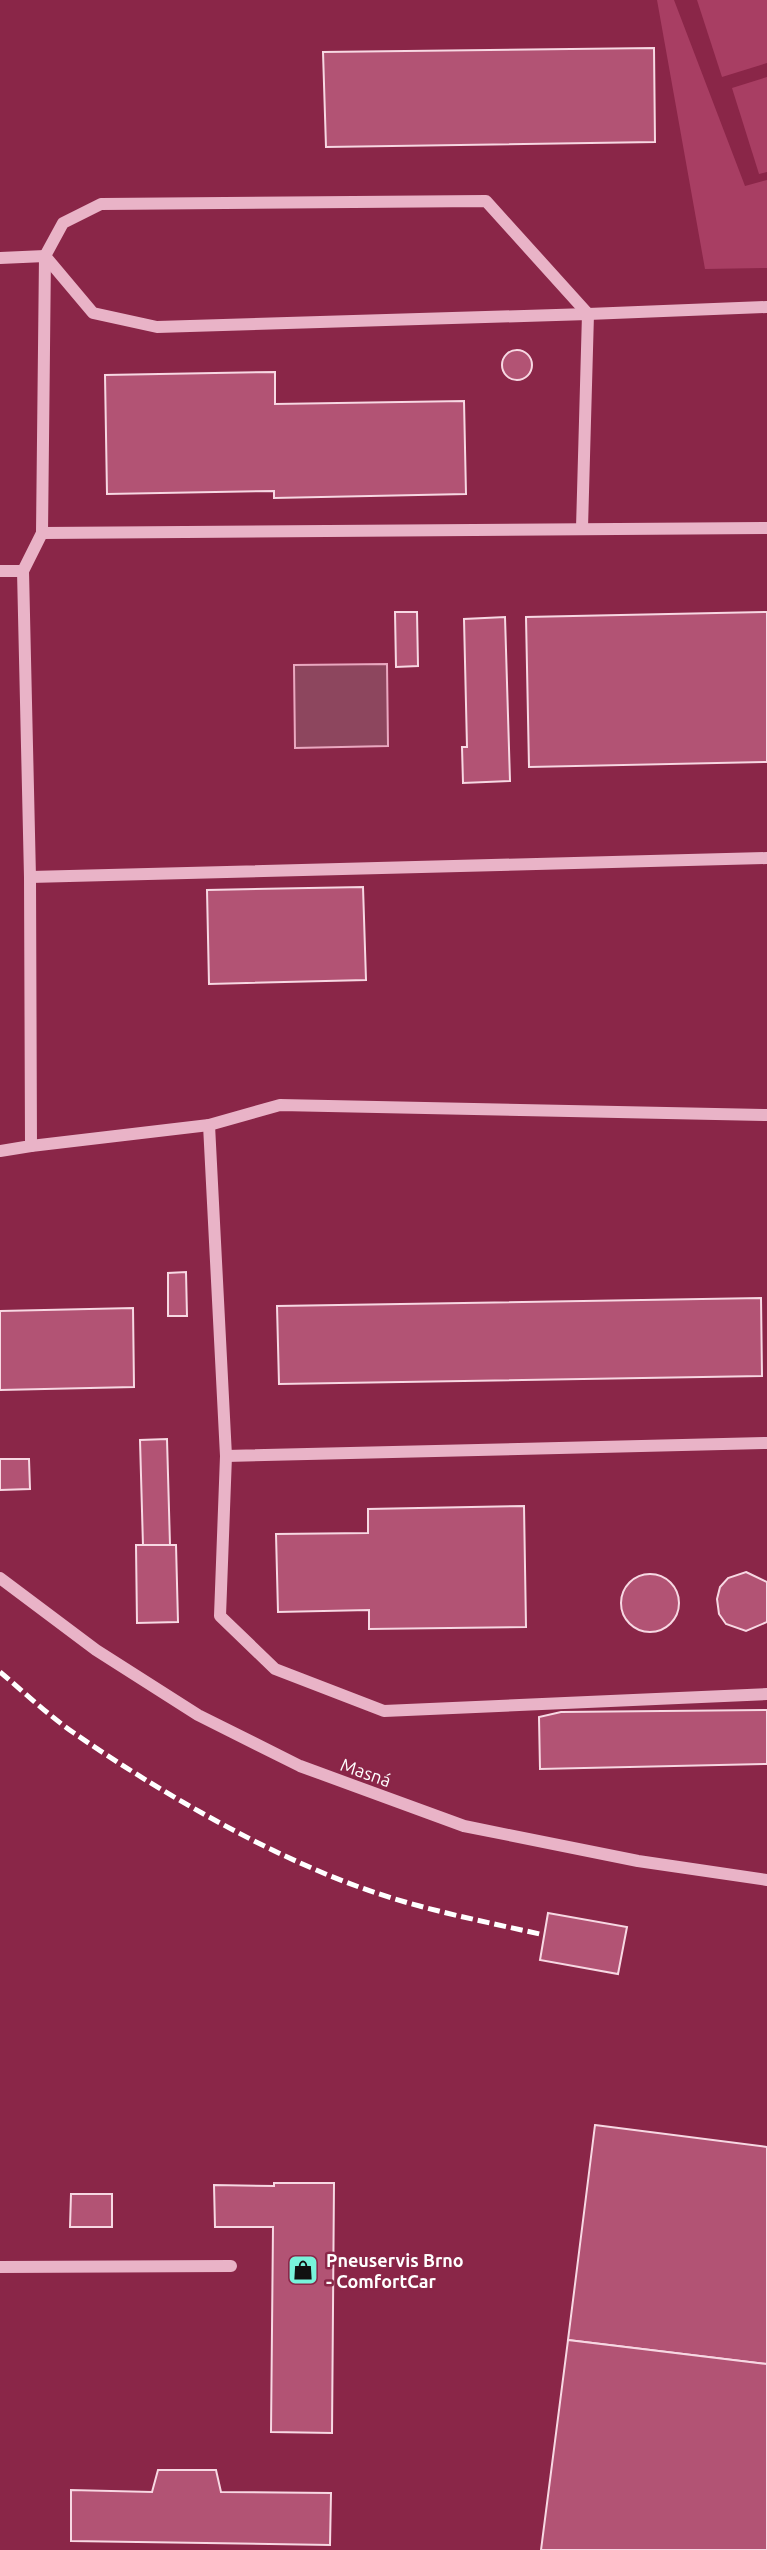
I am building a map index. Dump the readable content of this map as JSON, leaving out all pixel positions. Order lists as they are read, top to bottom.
{
  "streets": {
    "street": ["Masná"]
  },
  "places": {
    "shop": ["Pneuservis Brno - ComfortCar"]
  }
}
